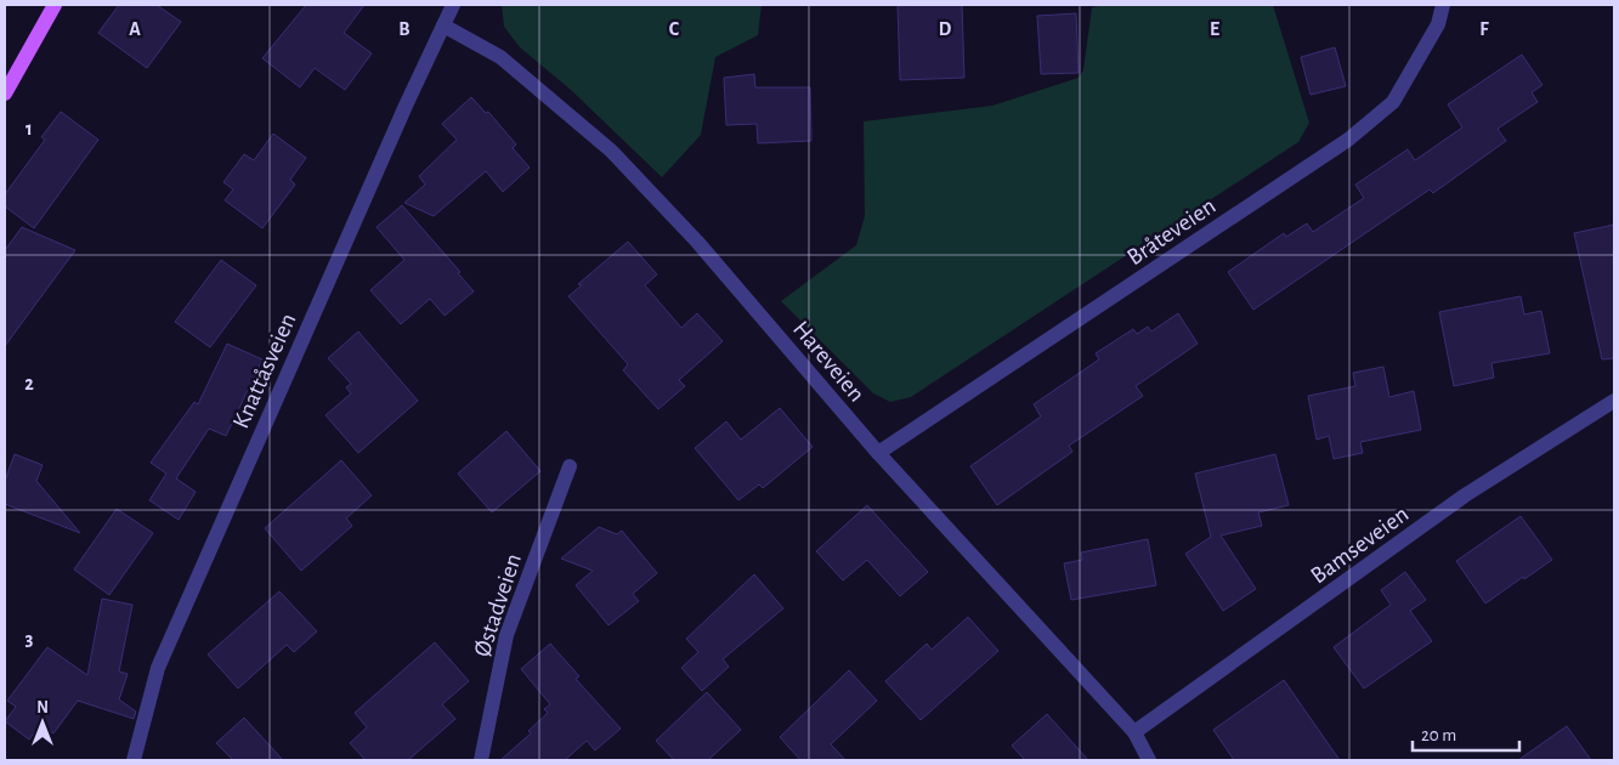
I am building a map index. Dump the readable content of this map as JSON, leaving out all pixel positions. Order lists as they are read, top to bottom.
{
  "streets": {
    "street": [
      "Bråteveien",
      "Hareveien",
      "Knattåsveien",
      "Bamseveien",
      "Østadveien"
    ]
  },
  "crossings": [
    ["Bråteveien", "Hareveien"],
    ["Hareveien", "Knattåsveien"],
    ["Hareveien", "Bamseveien"]
  ],
  "scale_bar": "20 m",
  "north": "top",
  "grid": {
    "columns": [
      "A",
      "B",
      "C",
      "D",
      "E",
      "F"
    ],
    "rows": ["1", "2", "3"]
  }
}
